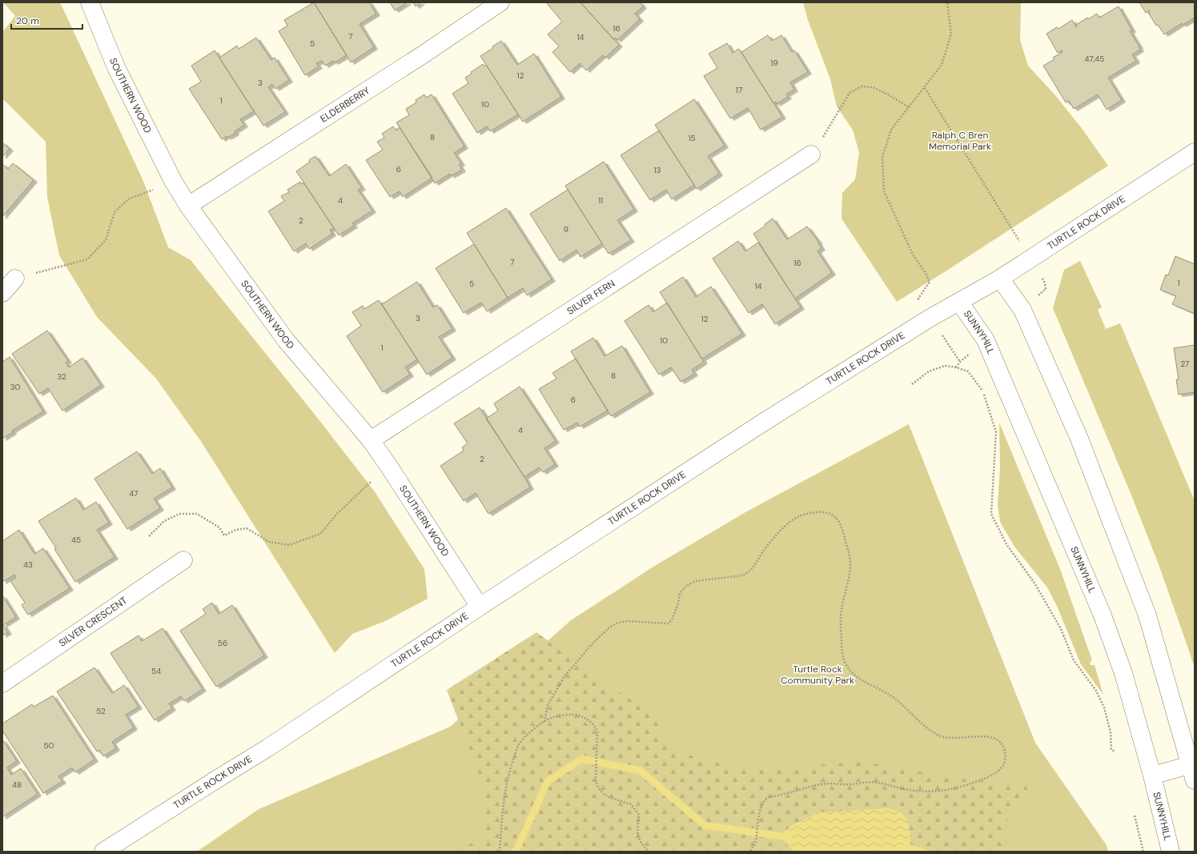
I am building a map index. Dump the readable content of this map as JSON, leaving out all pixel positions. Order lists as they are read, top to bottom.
{
  "streets": {
    "street": [
      "SOUTHERN WOOD",
      "ELDERBERRY",
      "TURTLE ROCK DRIVE",
      "SILVER FERN",
      "SUNNYHILL",
      "SILVER CRESCENT"
    ]
  },
  "crossings": [
    ["SOUTHERN WOOD", "ELDERBERRY"],
    ["SOUTHERN WOOD", "TURTLE ROCK DRIVE"],
    ["SOUTHERN WOOD", "SILVER FERN"],
    ["TURTLE ROCK DRIVE", "SUNNYHILL"]
  ],
  "parks": ["Ralph C Bren Memorial Park", "Turtle Rock Community Park"],
  "house_numbers": [
    "16",
    "7",
    "14",
    "5",
    "47,45",
    "19",
    "12",
    "3",
    "17",
    "1",
    "10",
    "8",
    "15",
    "6",
    "13",
    "4",
    "11",
    "2",
    "9",
    "7",
    "16",
    "1",
    "5",
    "14",
    "3",
    "12",
    "10",
    "1",
    "27",
    "8",
    "32",
    "30",
    "6",
    "4",
    "2",
    "47",
    "45",
    "43",
    "56",
    "54",
    "52",
    "50",
    "48"
  ],
  "scale_bar": "20 m"
}
